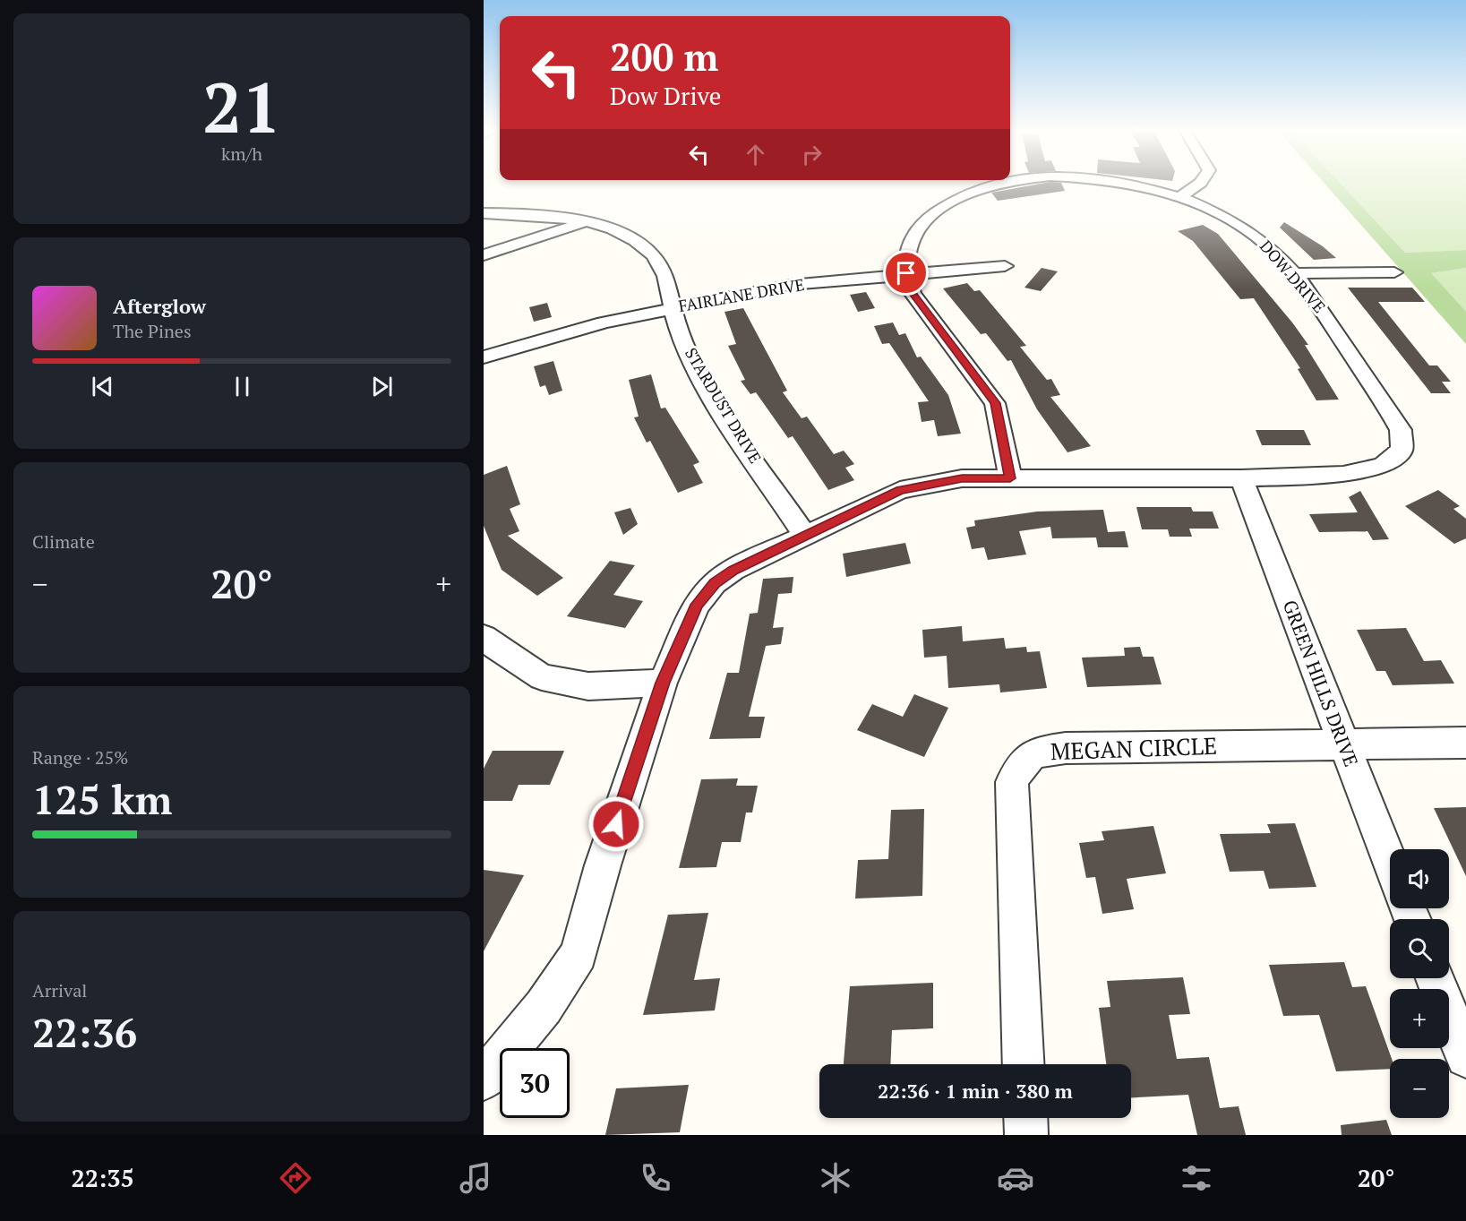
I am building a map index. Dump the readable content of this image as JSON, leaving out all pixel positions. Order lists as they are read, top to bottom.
{
  "streets": {
    "street": [
      "DOW DRIVE",
      "FAIRLANE DRIVE",
      "STARDUST DRIVE",
      "GREEN HILLS DRIVE",
      "MEGAN CIRCLE"
    ]
  },
  "crossings": [
    ["DOW DRIVE", "FAIRLANE DRIVE"],
    ["DOW DRIVE", "STARDUST DRIVE"],
    ["DOW DRIVE", "GREEN HILLS DRIVE"],
    ["FAIRLANE DRIVE", "STARDUST DRIVE"],
    ["GREEN HILLS DRIVE", "MEGAN CIRCLE"]
  ],
  "page": {
    "tile": [
      ["21", "km/h"],
      "Climate",
      ["Range · 25%", "125 km"],
      ["Arrival", "22:36"]
    ],
    "turn": ["200 m", "Dow Drive"],
    "song": ["Afterglow", "The Pines"],
    "heat": ["−", "20°", "+"],
    "map_buttons": ["+", "−"],
    "limit": "30",
    "trip": "22:36 · 1 min · 380 m",
    "tabs": ["22:35", "20°"]
  }
}
